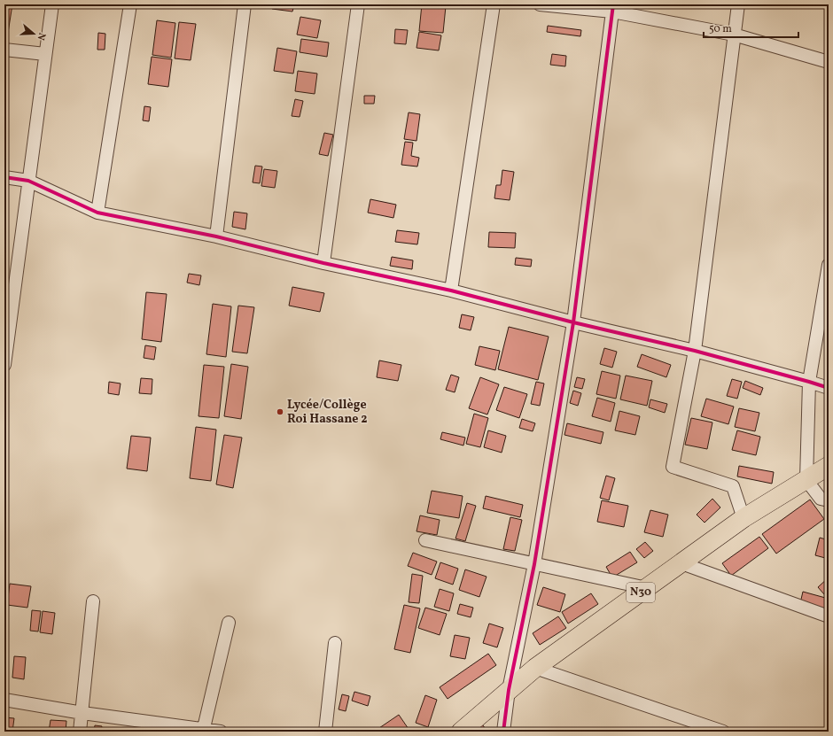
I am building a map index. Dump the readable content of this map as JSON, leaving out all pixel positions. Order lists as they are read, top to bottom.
{
  "streets": {
    "main road": ["N30"]
  },
  "places": ["Lycée/Collège Roi Hassane 2"],
  "scale_bar": "50 m",
  "north": "right"
}
